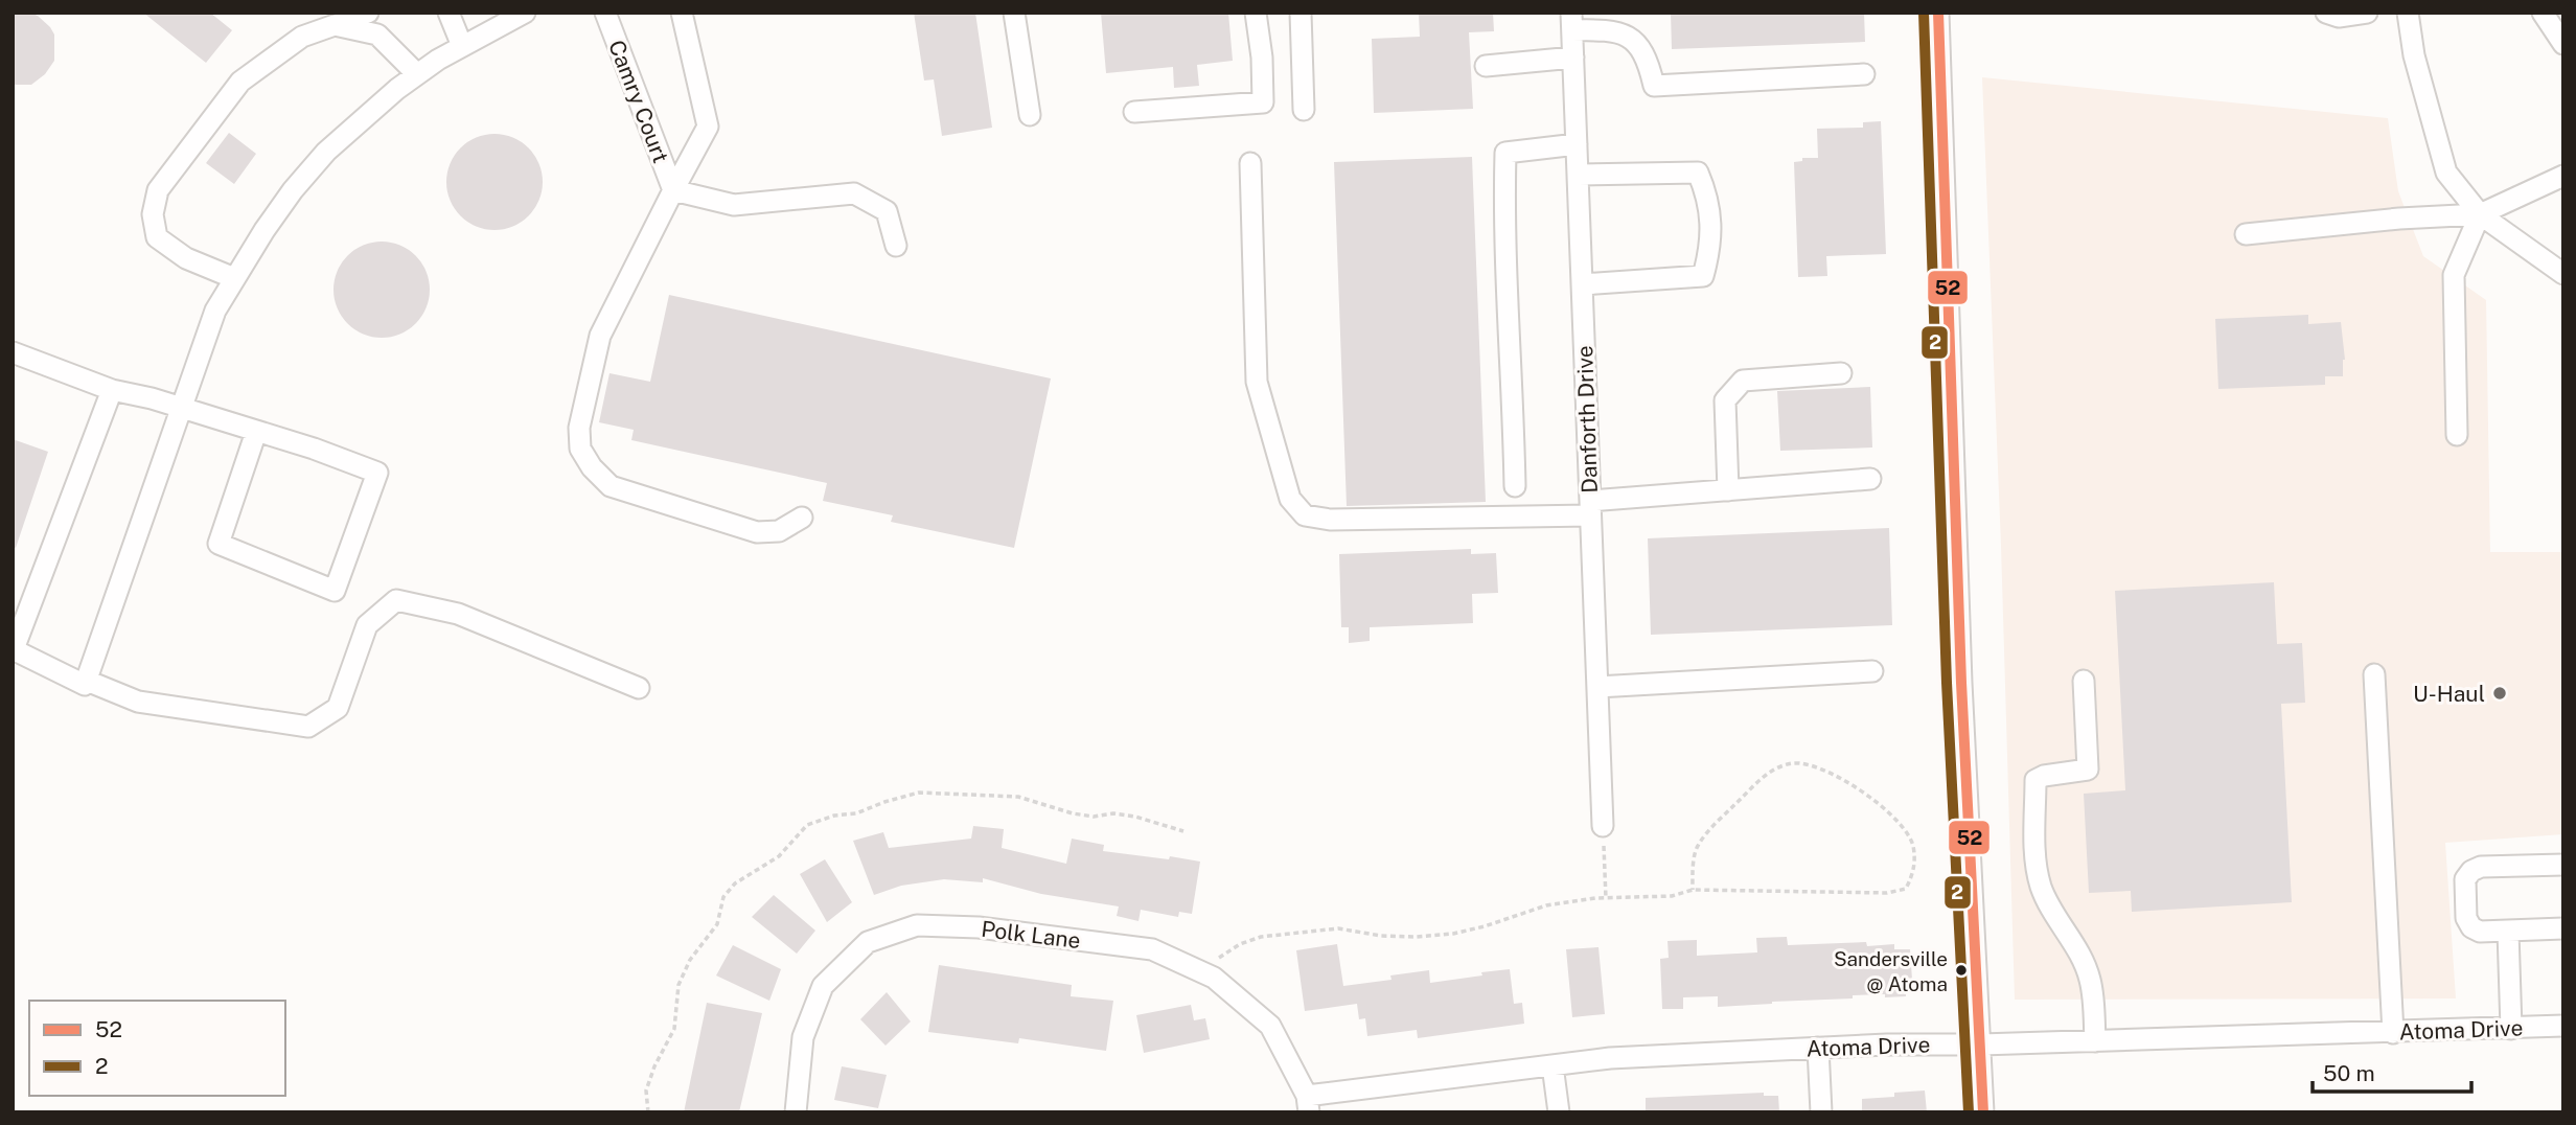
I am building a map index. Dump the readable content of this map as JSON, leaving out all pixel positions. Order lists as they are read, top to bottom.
{
  "streets": {
    "street": [
      "Camry Court",
      "Danforth Drive",
      "Polk Lane",
      "Atoma Drive"
    ]
  },
  "crossings": [
    ["Polk Lane", "Atoma Drive"]
  ],
  "places": ["U-Haul", "Sandersville @ Atoma"],
  "lines": ["transit line 52", "transit line 2"],
  "legend": ["52", "2"],
  "scale_bar": "50 m"
}
